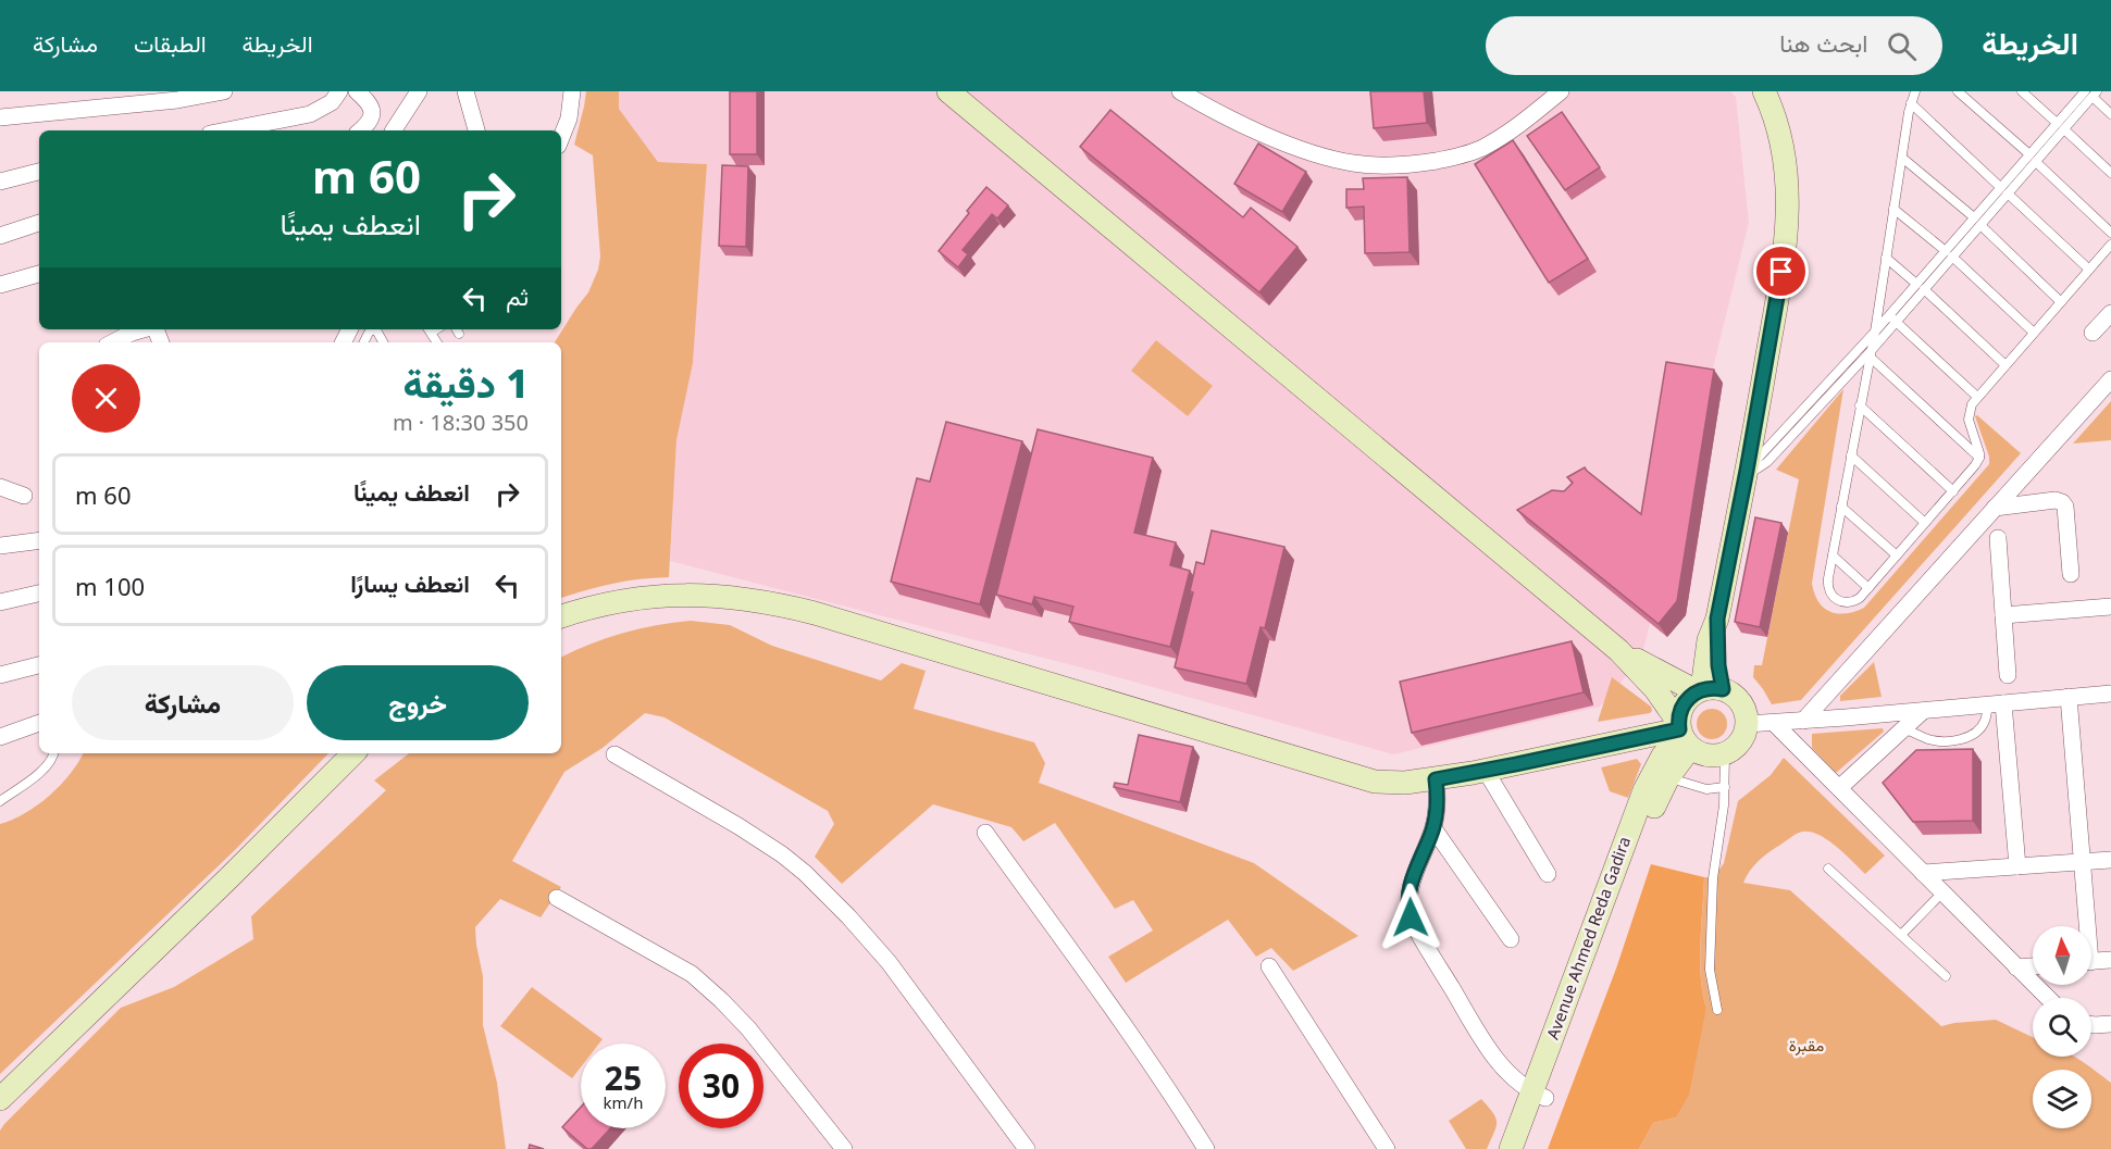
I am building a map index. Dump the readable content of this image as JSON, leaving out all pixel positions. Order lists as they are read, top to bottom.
{
  "streets": {
    "street": ["Avenue Ahmed Reda Gadira"]
  },
  "parks": ["مقبرة"],
  "north": "top",
  "page": {
    "header": "الخريطة",
    "search": "ابحث هنا",
    "nav": ["الخريطة", "الطبقات", "مشاركة"],
    "turn": ["60 m", "انعطف يمينًا"],
    "then": "ثم",
    "heading": ["1 دقيقة", "350 m · 18:30"],
    "list": [
      {
        "name": "انعطف يمينًا",
        "value": "60 m"
      },
      {
        "name": "انعطف يسارًا",
        "value": "100 m"
      }
    ],
    "buttons": ["خروج", "مشاركة"],
    "speed": "25 km/h",
    "limit": "30"
  }
}
